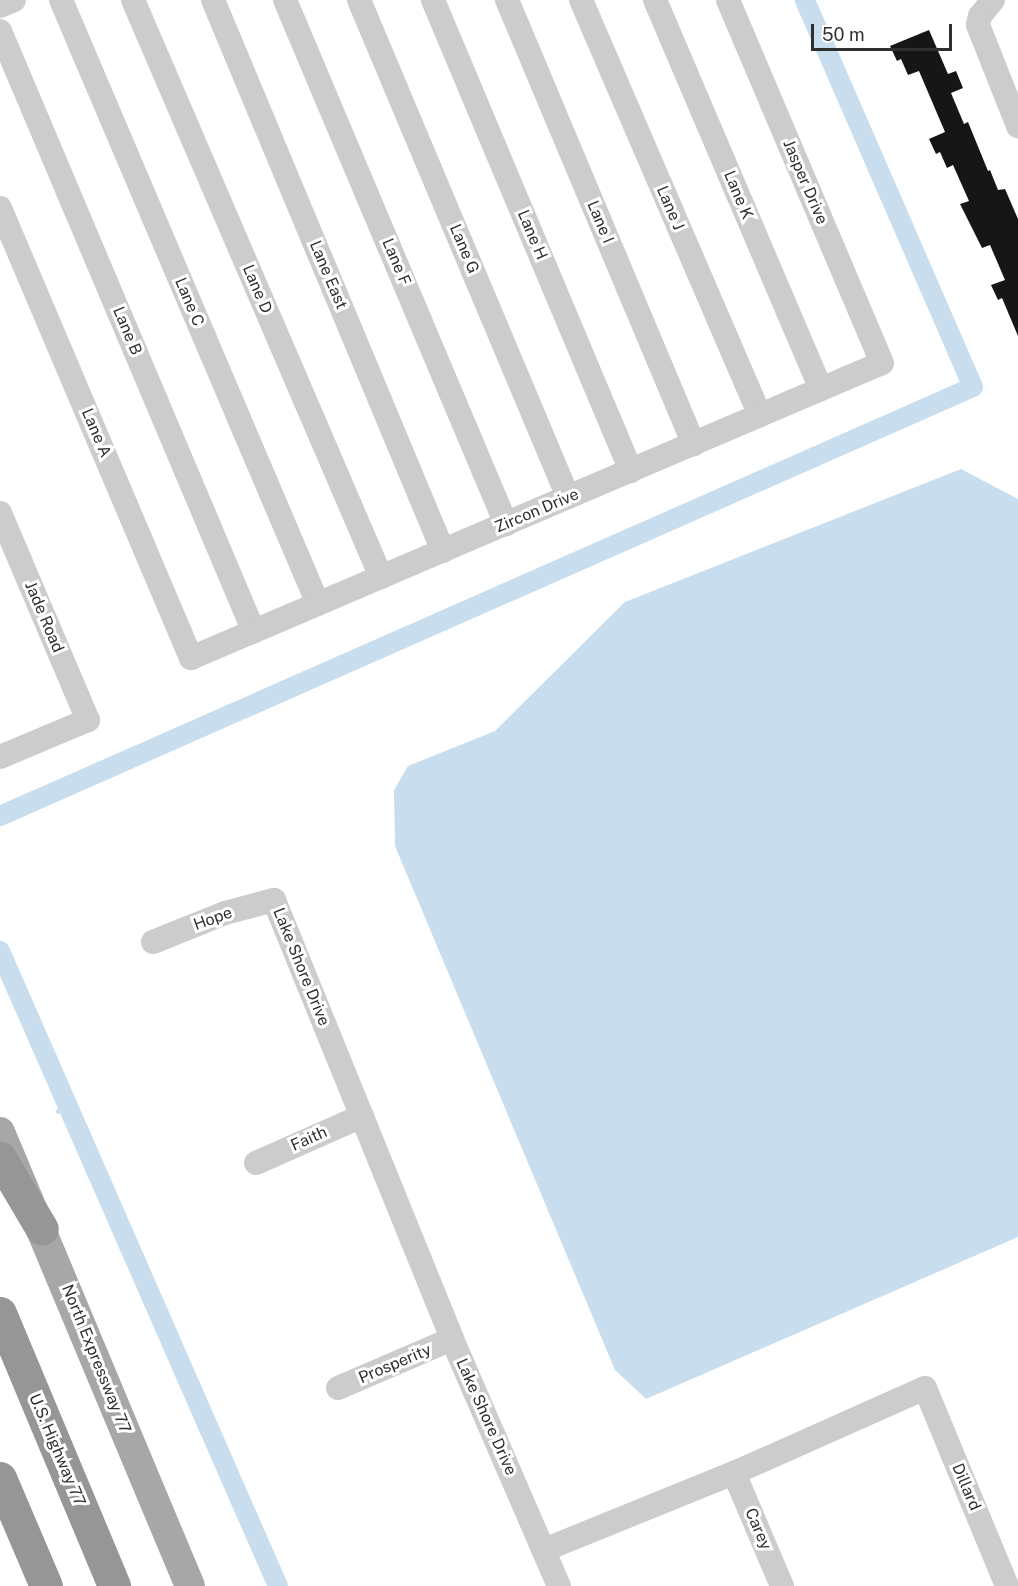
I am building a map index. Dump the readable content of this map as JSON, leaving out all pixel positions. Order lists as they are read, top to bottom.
{
  "streets": {
    "highway": ["U.S. Highway 77"],
    "main road": ["North Expressway 77"],
    "street": [
      "Jasper Drive",
      "Lane K",
      "Lane J",
      "Lane I",
      "Lane H",
      "Lane G",
      "Lane F",
      "Lane East",
      "Lane D",
      "Lane C",
      "Lane B",
      "Lane A",
      "Zircon Drive",
      "Jade Road",
      "Hope",
      "Lake Shore Drive",
      "Faith",
      "Prosperity",
      "Dillard",
      "Carey"
    ]
  },
  "crossings": [
    ["Jasper Drive", "Zircon Drive"],
    ["Lane K", "Zircon Drive"],
    ["Lane J", "Zircon Drive"],
    ["Lane I", "Zircon Drive"],
    ["Lane H", "Zircon Drive"],
    ["Lane G", "Zircon Drive"],
    ["Lane F", "Zircon Drive"],
    ["Lane East", "Zircon Drive"],
    ["Lane D", "Zircon Drive"],
    ["Lane C", "Zircon Drive"],
    ["Lane B", "Zircon Drive"],
    ["Lane A", "Zircon Drive"],
    ["Hope", "Lake Shore Drive"],
    ["Lake Shore Drive", "Faith"],
    ["Lake Shore Drive", "Prosperity"],
    ["Dillard", "Carey"]
  ],
  "scale_bar": "50 m"
}
